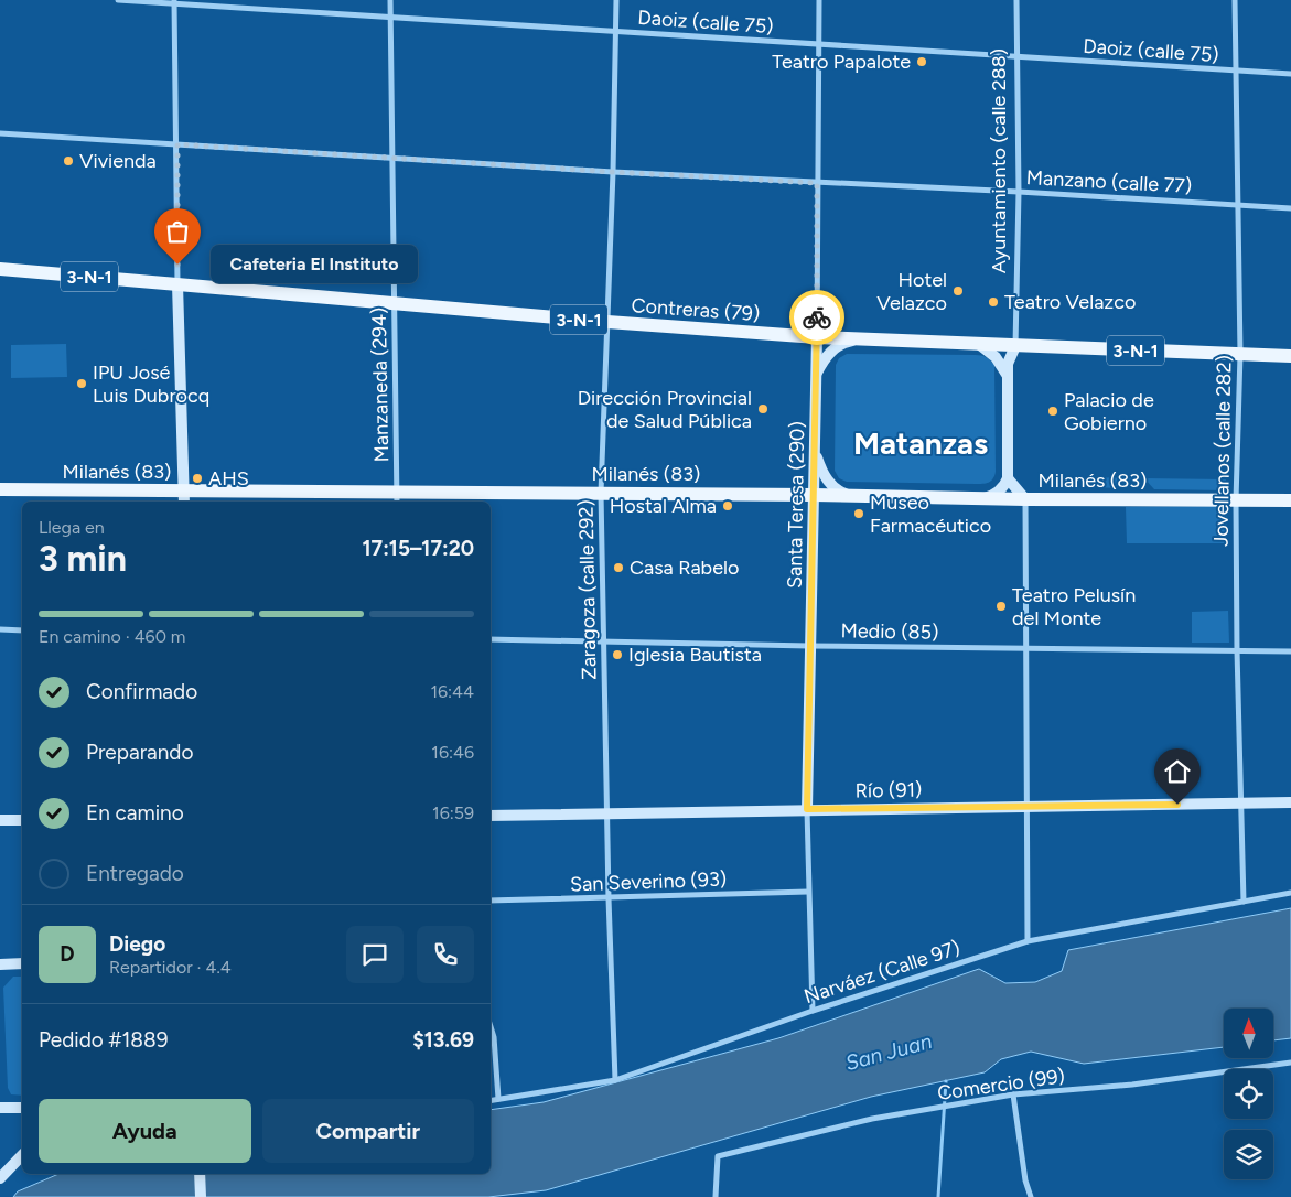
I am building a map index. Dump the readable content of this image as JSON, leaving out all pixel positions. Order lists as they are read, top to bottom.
{
  "streets": {
    "main road": ["3-N-1", "Contreras (79)", "Milanés (83)"],
    "street": [
      "Daoiz (calle 75)",
      "Ayuntamiento (calle 288)",
      "Manzano (calle 77)",
      "Manzaneda (294)",
      "Jovellanos (calle 282)",
      "Santa Teresa (290)",
      "Zaragoza (calle 292)",
      "Medio (85)",
      "Río (91)",
      "San Severino (93)",
      "Narváez (Calle 97)",
      "Comercio (99)"
    ]
  },
  "crossings": [
    ["Daoiz (calle 75)", "Ayuntamiento (calle 288)"],
    ["Daoiz (calle 75)", "Manzaneda (294)"],
    ["Daoiz (calle 75)", "Jovellanos (calle 282)"],
    ["Daoiz (calle 75)", "Santa Teresa (290)"],
    ["Daoiz (calle 75)", "Zaragoza (calle 292)"],
    ["Ayuntamiento (calle 288)", "Manzano (calle 77)"],
    ["Ayuntamiento (calle 288)", "Contreras (79)"],
    ["Manzano (calle 77)", "Manzaneda (294)"],
    ["Manzano (calle 77)", "Jovellanos (calle 282)"],
    ["Manzano (calle 77)", "Santa Teresa (290)"],
    ["Manzano (calle 77)", "Zaragoza (calle 292)"],
    ["Contreras (79)", "Manzaneda (294)"],
    ["Contreras (79)", "Jovellanos (calle 282)"],
    ["Contreras (79)", "Santa Teresa (290)"],
    ["Contreras (79)", "Zaragoza (calle 292)"],
    ["Manzaneda (294)", "Milanés (83)"],
    ["Jovellanos (calle 282)", "Milanés (83)"],
    ["Jovellanos (calle 282)", "Medio (85)"],
    ["Jovellanos (calle 282)", "Río (91)"],
    ["Jovellanos (calle 282)", "Narváez (Calle 97)"],
    ["Milanés (83)", "Santa Teresa (290)"],
    ["Milanés (83)", "Zaragoza (calle 292)"],
    ["Santa Teresa (290)", "Medio (85)"],
    ["Santa Teresa (290)", "Río (91)"],
    ["Santa Teresa (290)", "San Severino (93)"],
    ["Santa Teresa (290)", "Narváez (Calle 97)"],
    ["Zaragoza (calle 292)", "Medio (85)"],
    ["Zaragoza (calle 292)", "Río (91)"],
    ["Zaragoza (calle 292)", "San Severino (93)"],
    ["Zaragoza (calle 292)", "Narváez (Calle 97)"]
  ],
  "districts": ["Matanzas"],
  "water": ["San Juan"],
  "places": [
    "Teatro Papalote",
    "Vivienda",
    "Cafeteria El Instituto",
    "Hotel Velazco",
    "Teatro Velazco",
    "IPU José Luis Dubrocq",
    "Dirección Provincial de Salud Pública",
    "Palacio de Gobierno",
    "AHS",
    "Hostal Alma",
    "Museo Farmacéutico",
    "Casa Rabelo",
    "Teatro Pelusín del Monte",
    "Iglesia Bautista"
  ],
  "north": "top",
  "page": {
    "bubble": "Cafeteria El Instituto",
    "heading": ["3 min", "Llega en", "17:15–17:20"],
    "panel": [
      "Diego",
      "Repartidor · 4.4",
      "Pedido #1889",
      "$13.69"
    ],
    "bar": "En camino · 460 m",
    "list": [
      ["Confirmado", "16:44"],
      ["Preparando", "16:46"],
      ["En camino", "16:59"],
      "Entregado"
    ],
    "round": "D",
    "buttons": ["Ayuda", "Compartir"]
  }
}
